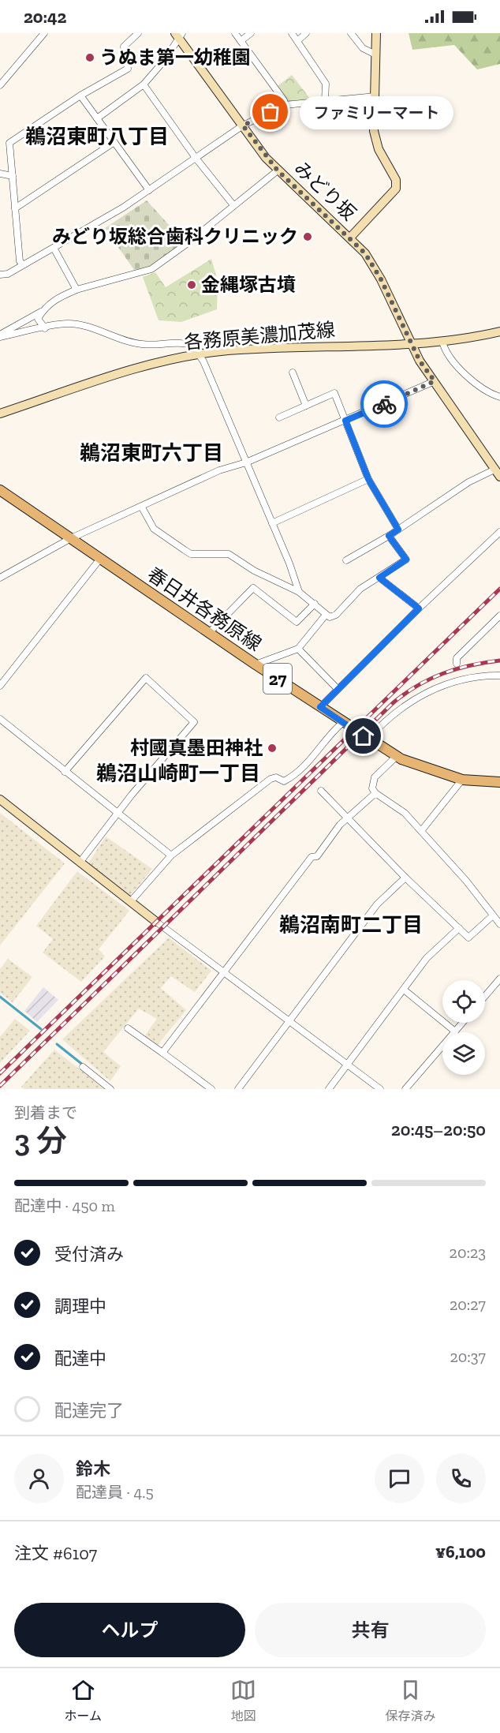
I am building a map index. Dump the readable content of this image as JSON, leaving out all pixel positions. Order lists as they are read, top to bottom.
{
  "streets": {
    "main road": ["春日井各務原線", "27"],
    "street": ["みどり坂", "各務原美濃加茂線"]
  },
  "crossings": [
    ["みどり坂", "各務原美濃加茂線"]
  ],
  "districts": [
    "鵜沼東町八丁目",
    "鵜沼東町六丁目",
    "鵜沼山崎町一丁目",
    "鵜沼南町二丁目"
  ],
  "places": [
    "うぬま第一幼稚園",
    "ファミリーマート",
    "みどり坂総合歯科クリニック",
    "金縄塚古墳",
    "村國真墨田神社"
  ],
  "page": {
    "status": "20:42",
    "bubble": "ファミリーマート",
    "heading": ["3 分", "到着まで", "20:45–20:50"],
    "panel": [
      "鈴木",
      "配達員 · 4.5",
      "注文 #6107",
      "¥6,100"
    ],
    "bar": "配達中 · 450 m",
    "list": [
      ["受付済み", "20:23"],
      ["調理中", "20:27"],
      ["配達中", "20:37"],
      "配達完了"
    ],
    "buttons": ["ヘルプ", "共有"],
    "tabs": ["ホーム", "地図", "保存済み"]
  }
}
